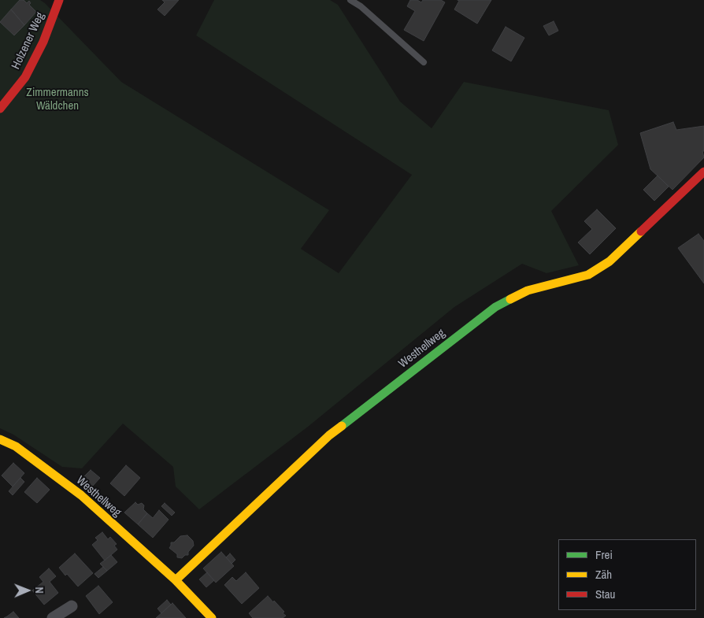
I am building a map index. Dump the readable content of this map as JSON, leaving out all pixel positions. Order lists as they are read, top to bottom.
{
  "streets": {
    "street": ["Holzener Weg", "Westhellweg"]
  },
  "parks": ["Zimmermanns Wäldchen"],
  "legend": ["Frei", "Zäh", "Stau"],
  "north": "right"
}
